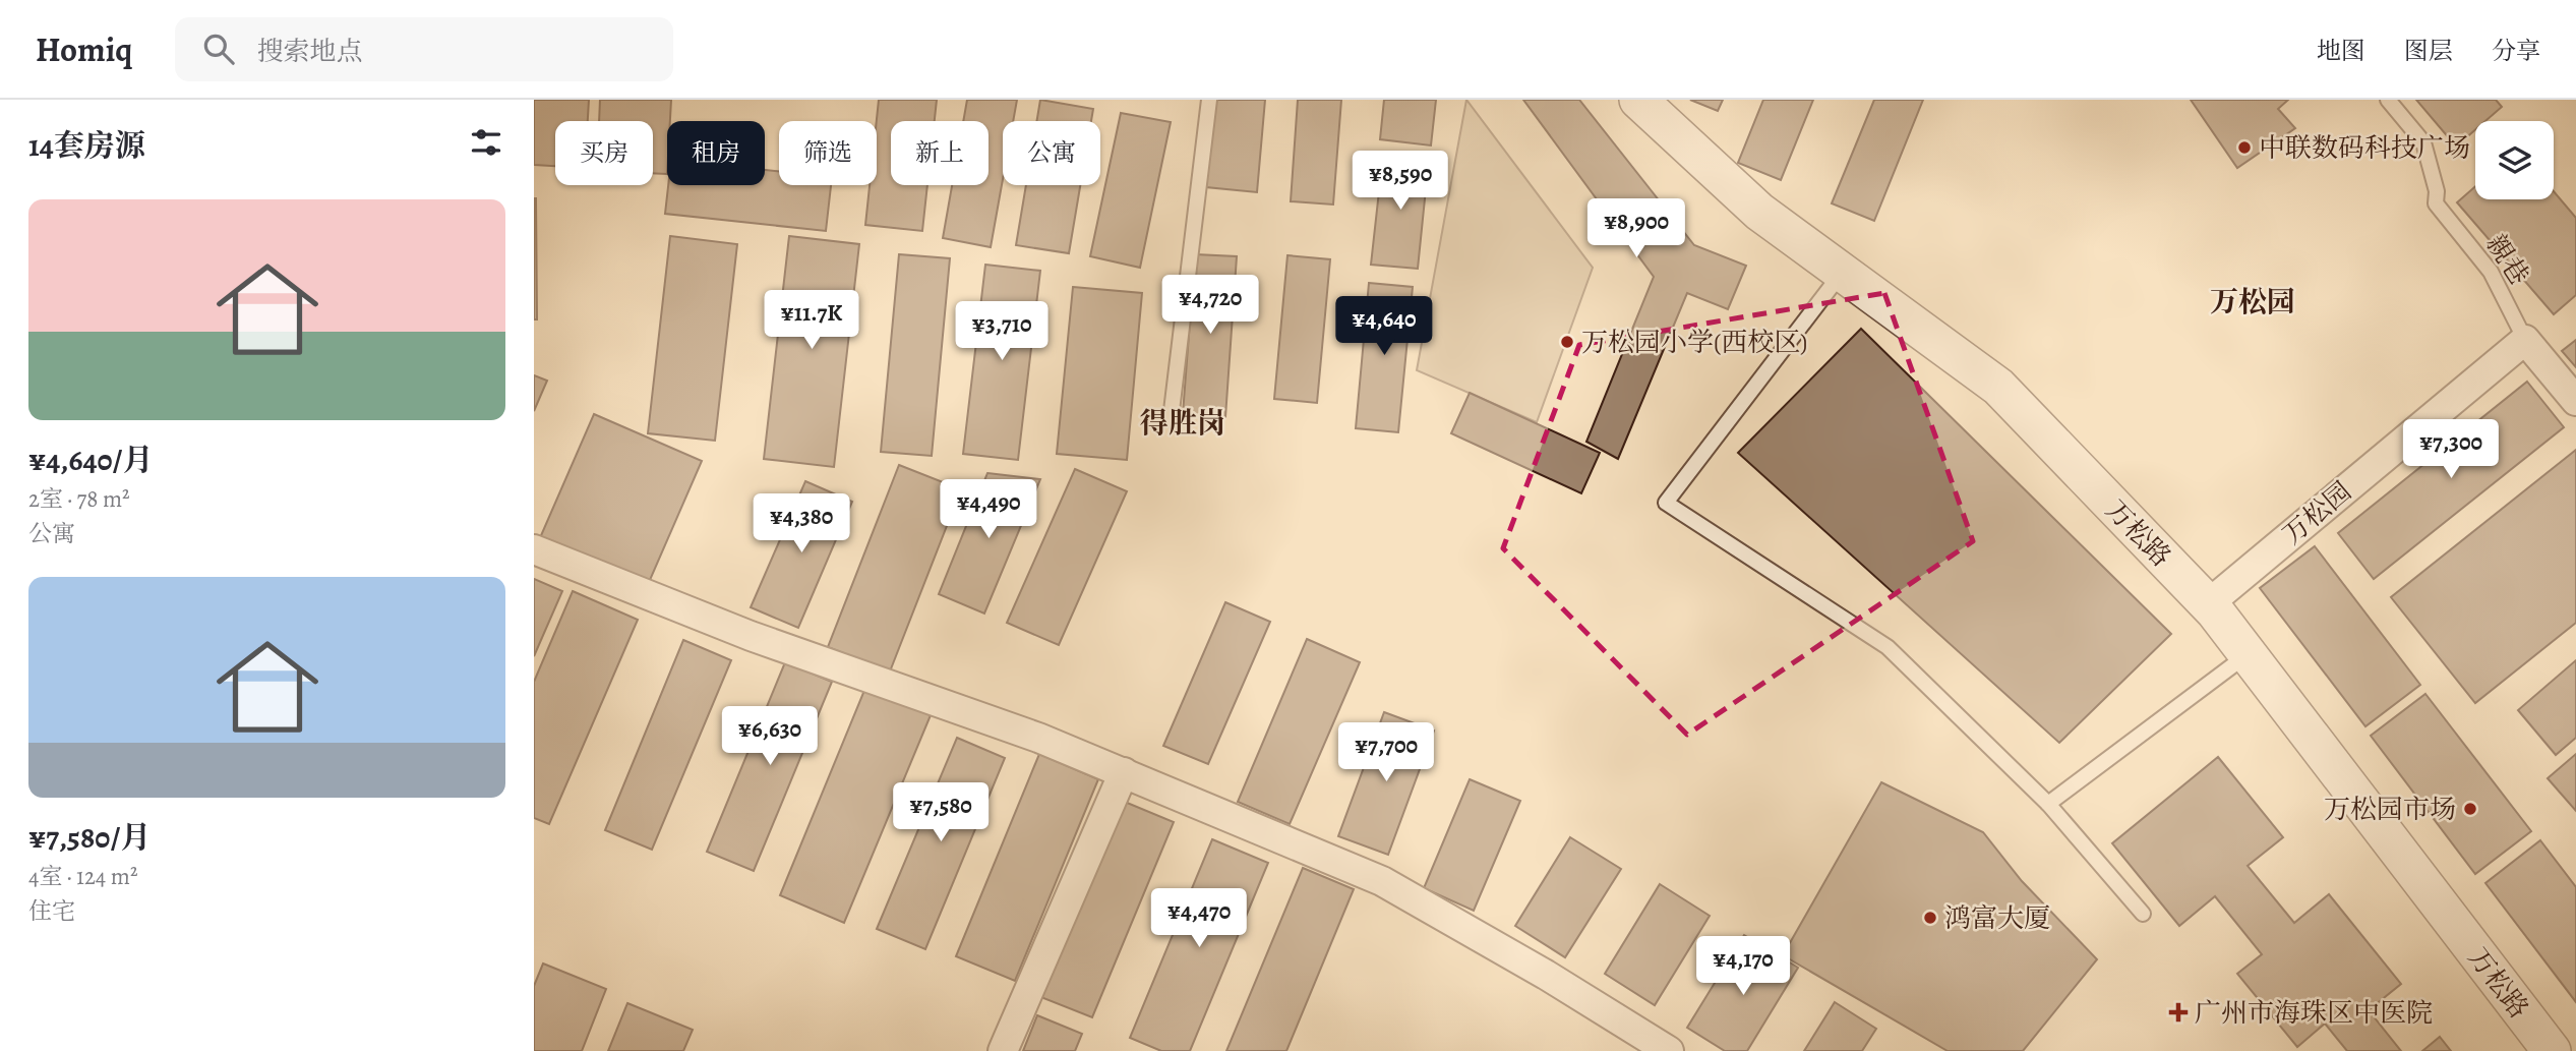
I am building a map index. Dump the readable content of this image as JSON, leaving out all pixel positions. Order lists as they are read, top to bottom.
{
  "streets": {
    "street": ["万松园", "万松路"],
    "lane": ["親巷"]
  },
  "crossings": [
    ["親巷", "万松园"],
    ["万松园", "万松路"]
  ],
  "districts": ["万松园", "得胜岗"],
  "places": {
    "other": [
      "中联数码科技广场",
      "万松园小学(西校区)",
      "万松园市场",
      "鸿富大厦"
    ],
    "health": ["广州市海珠区中医院"]
  },
  "page": {
    "header": "Homiq",
    "search": "搜索地点",
    "nav": ["地图", "图层", "分享"],
    "heading": "14套房源",
    "chip": [
      "买房",
      "租房",
      "筛选",
      "新上",
      "公寓"
    ],
    "price": [
      "¥8,590",
      "¥8,900",
      "¥4,720",
      "¥11.7K",
      "¥4,640",
      "¥3,710",
      "¥7,300",
      "¥4,490",
      "¥4,380",
      "¥6,630",
      "¥7,700",
      "¥7,580",
      "¥4,470",
      "¥4,170"
    ],
    "list": [
      {
        "name": "¥4,640/月",
        "note": "2室 · 78 m² · 公寓"
      },
      {
        "name": "¥7,580/月",
        "note": "4室 · 124 m² · 住宅"
      }
    ]
  }
}
